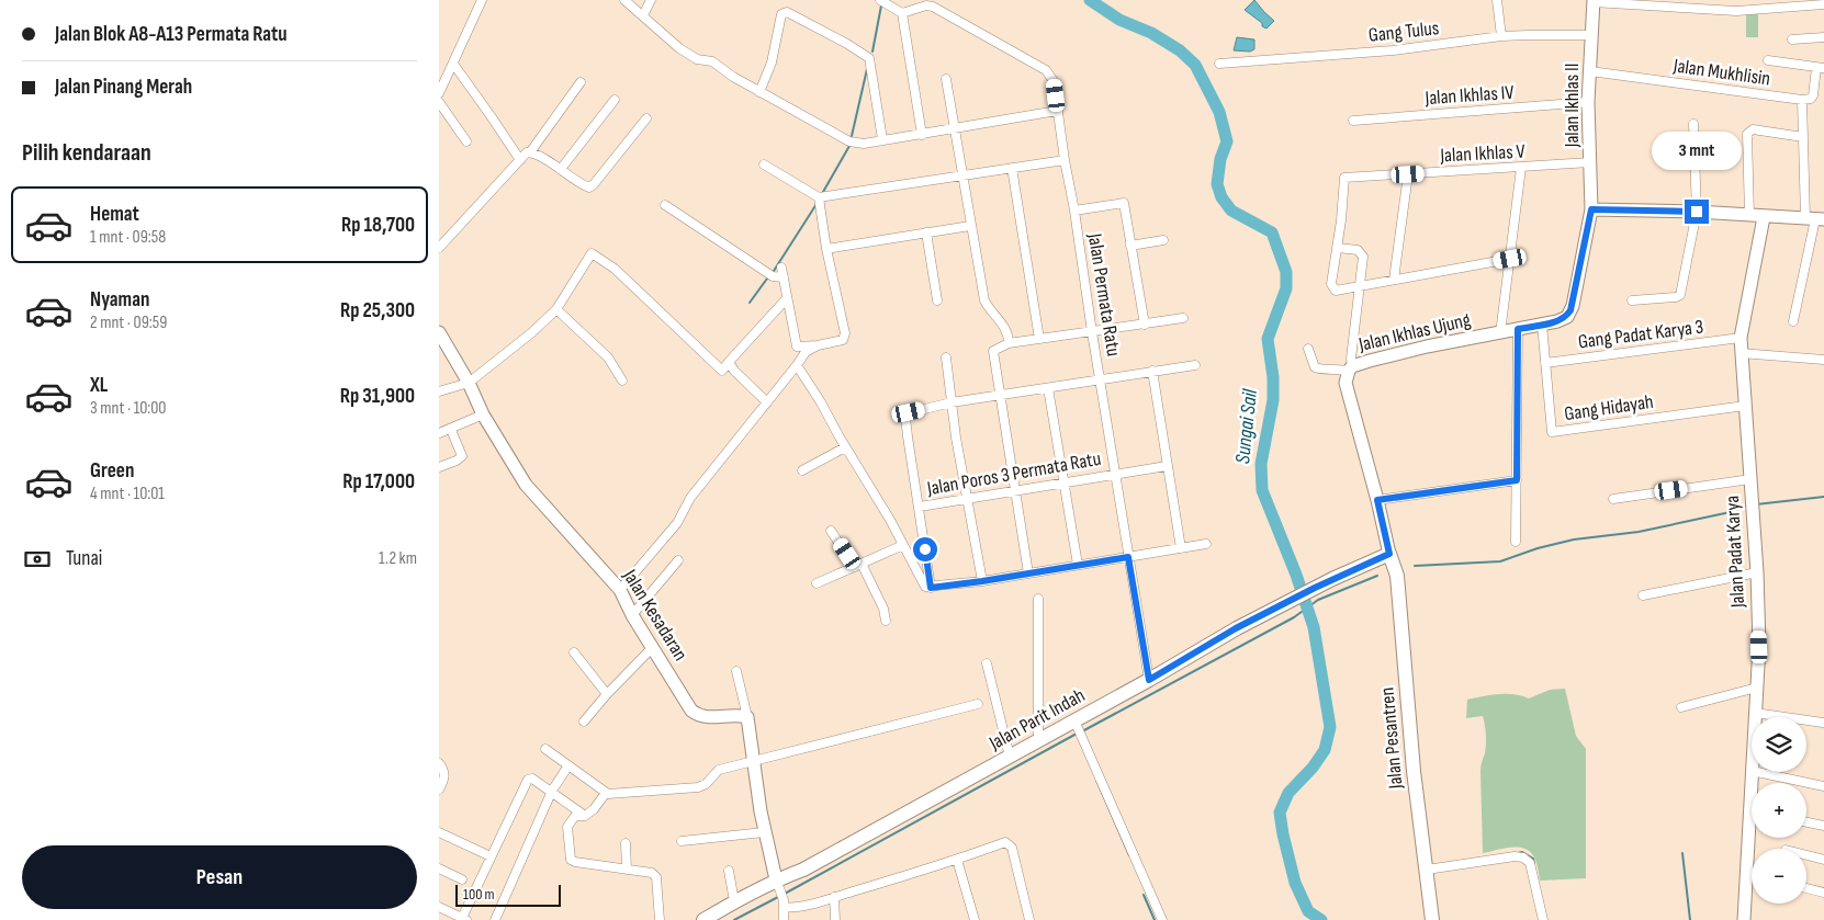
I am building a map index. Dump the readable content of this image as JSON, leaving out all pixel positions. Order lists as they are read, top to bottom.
{
  "streets": {
    "main road": ["Jalan Parit Indah", "Jalan Pesantren"],
    "street": [
      "Gang Tulus",
      "Jalan Mukhlisin",
      "Jalan Ikhlas IV",
      "Jalan Ikhlas II",
      "Jalan Ikhlas V",
      "Jalan Permata Ratu",
      "Jalan Ikhlas Ujung",
      "Gang Padat Karya 3",
      "Gang Hidayah",
      "Jalan Poros 3 Permata Ratu",
      "Jalan Padat Karya",
      "Jalan Kesadaran"
    ]
  },
  "crossings": [
    ["Gang Tulus", "Jalan Ikhlas II"],
    ["Jalan Mukhlisin", "Jalan Ikhlas II"],
    ["Jalan Ikhlas IV", "Jalan Ikhlas II"],
    ["Jalan Ikhlas II", "Jalan Ikhlas V"],
    ["Jalan Ikhlas II", "Jalan Ikhlas Ujung"],
    ["Jalan Permata Ratu", "Jalan Poros 3 Permata Ratu"],
    ["Jalan Permata Ratu", "Jalan Parit Indah"],
    ["Jalan Ikhlas Ujung", "Gang Hidayah"],
    ["Jalan Ikhlas Ujung", "Jalan Parit Indah"],
    ["Jalan Ikhlas Ujung", "Jalan Pesantren"],
    ["Gang Padat Karya 3", "Gang Hidayah"],
    ["Gang Padat Karya 3", "Jalan Padat Karya"],
    ["Gang Hidayah", "Jalan Padat Karya"],
    ["Jalan Parit Indah", "Jalan Pesantren"]
  ],
  "water": ["Sungai Sail"],
  "scale_bar": "100 m",
  "page": {
    "banner": ["Jalan Blok A8-A13 Permata Ratu", "Jalan Pinang Merah"],
    "heading": "Pilih kendaraan",
    "bubble": "3 mnt",
    "list": [
      {
        "name": "Hemat",
        "note": "1 mnt · 09:58",
        "value": "Rp 18,700"
      },
      {
        "name": "Nyaman",
        "note": "2 mnt · 09:59",
        "value": "Rp 25,300"
      },
      {
        "name": "XL",
        "note": "3 mnt · 10:00",
        "value": "Rp 31,900"
      },
      {
        "name": "Green",
        "note": "4 mnt · 10:01",
        "value": "Rp 17,000"
      }
    ],
    "pay": ["Tunai", "1.2 km"],
    "map_buttons": ["+", "−"],
    "buttons": "Pesan",
    "scale": "100 m"
  }
}
